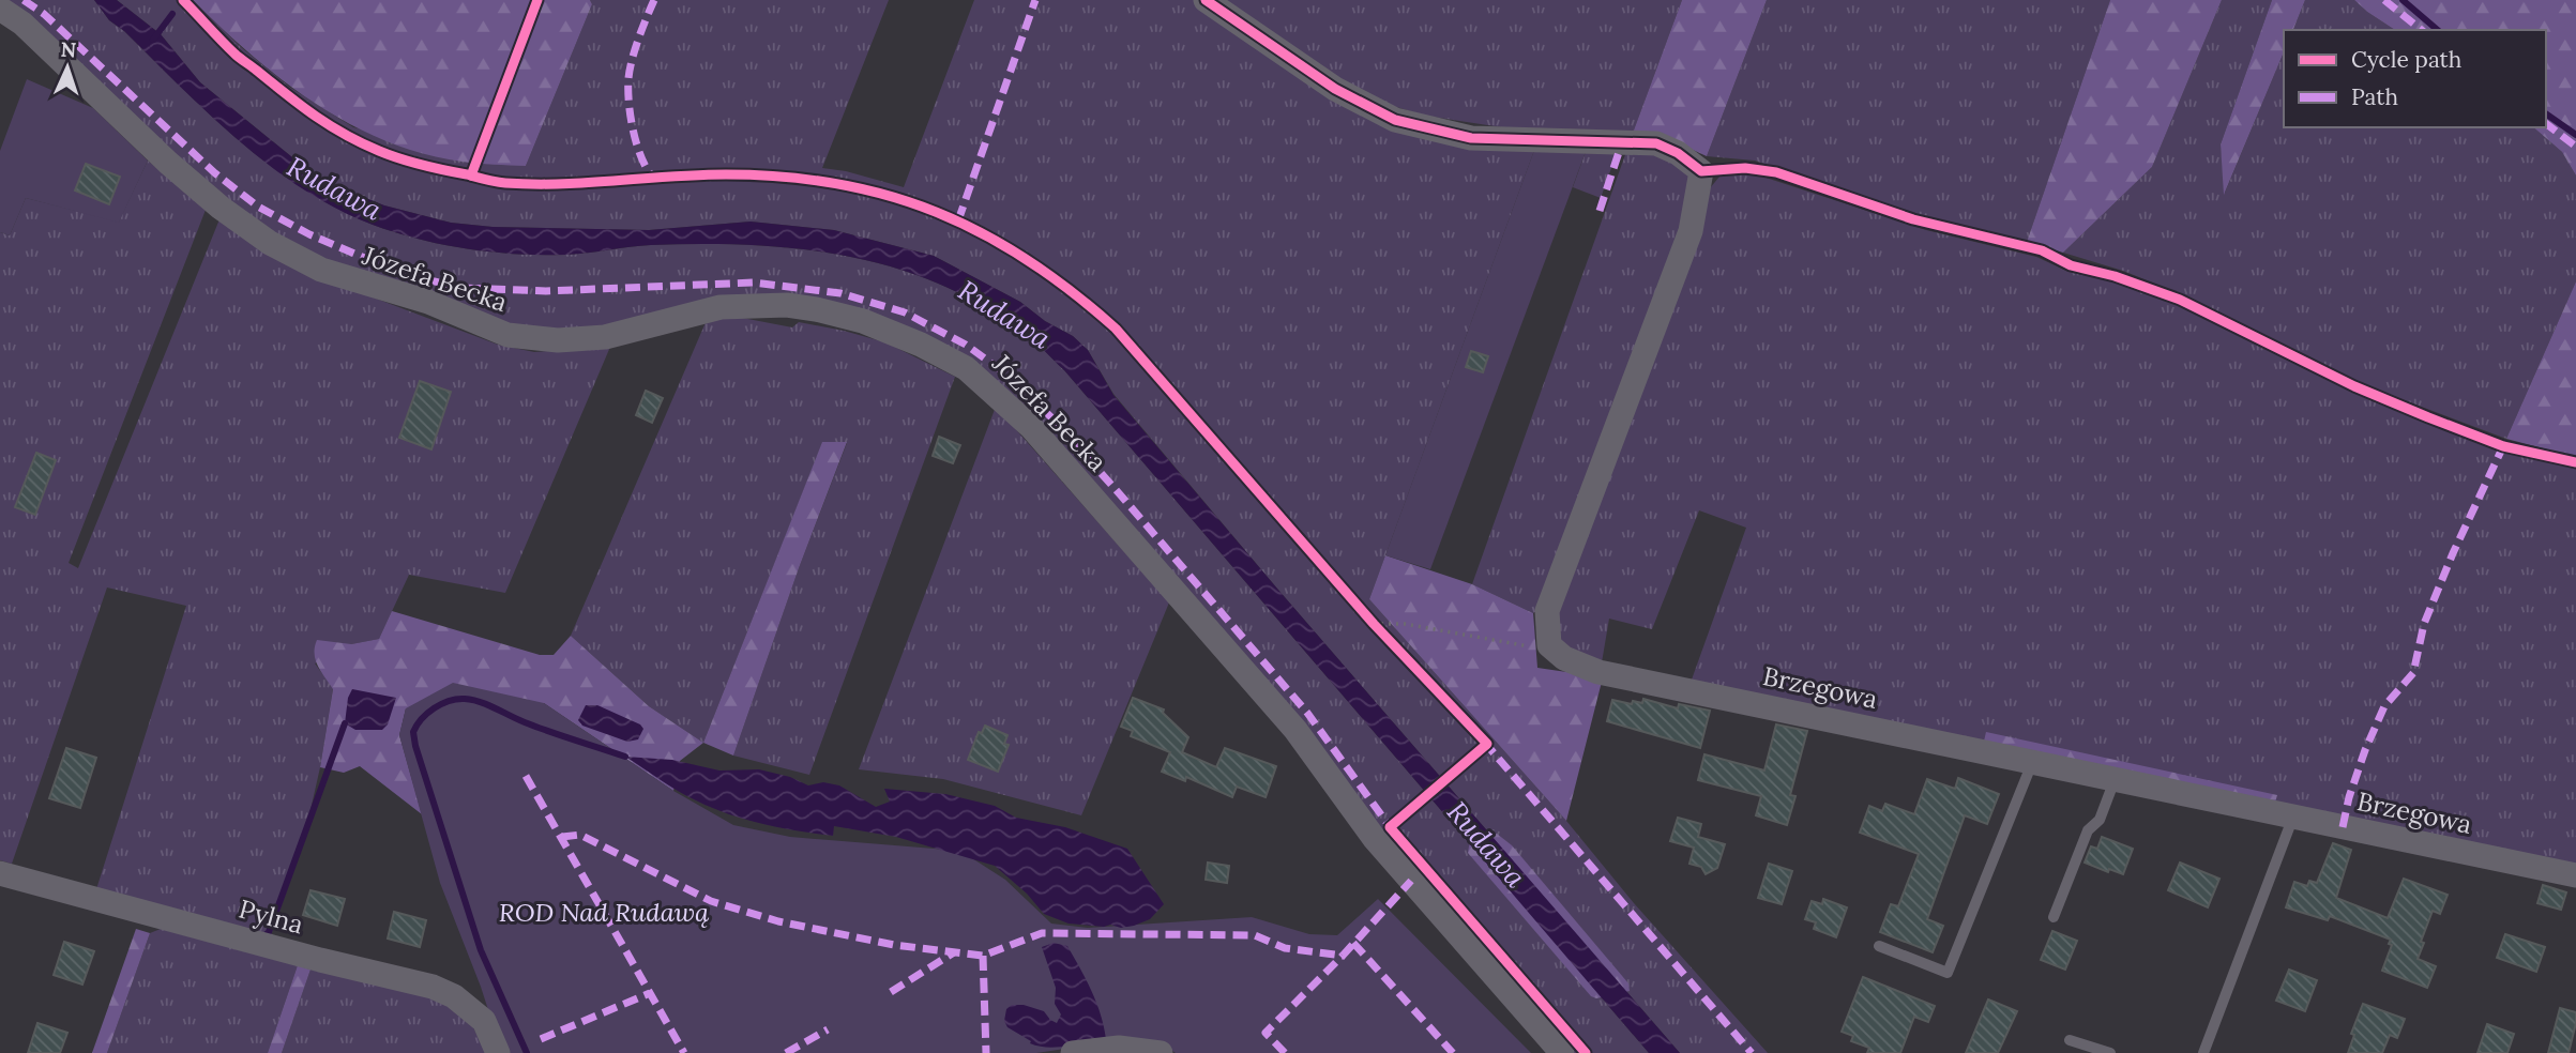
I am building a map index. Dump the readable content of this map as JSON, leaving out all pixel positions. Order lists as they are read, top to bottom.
{
  "streets": {
    "street": ["Józefa Becka", "Brzegowa", "Pylna"]
  },
  "water": ["Rudawa"],
  "parks": ["ROD Nad Rudawą"],
  "legend": ["Cycle path", "Path"],
  "north": "top"
}
